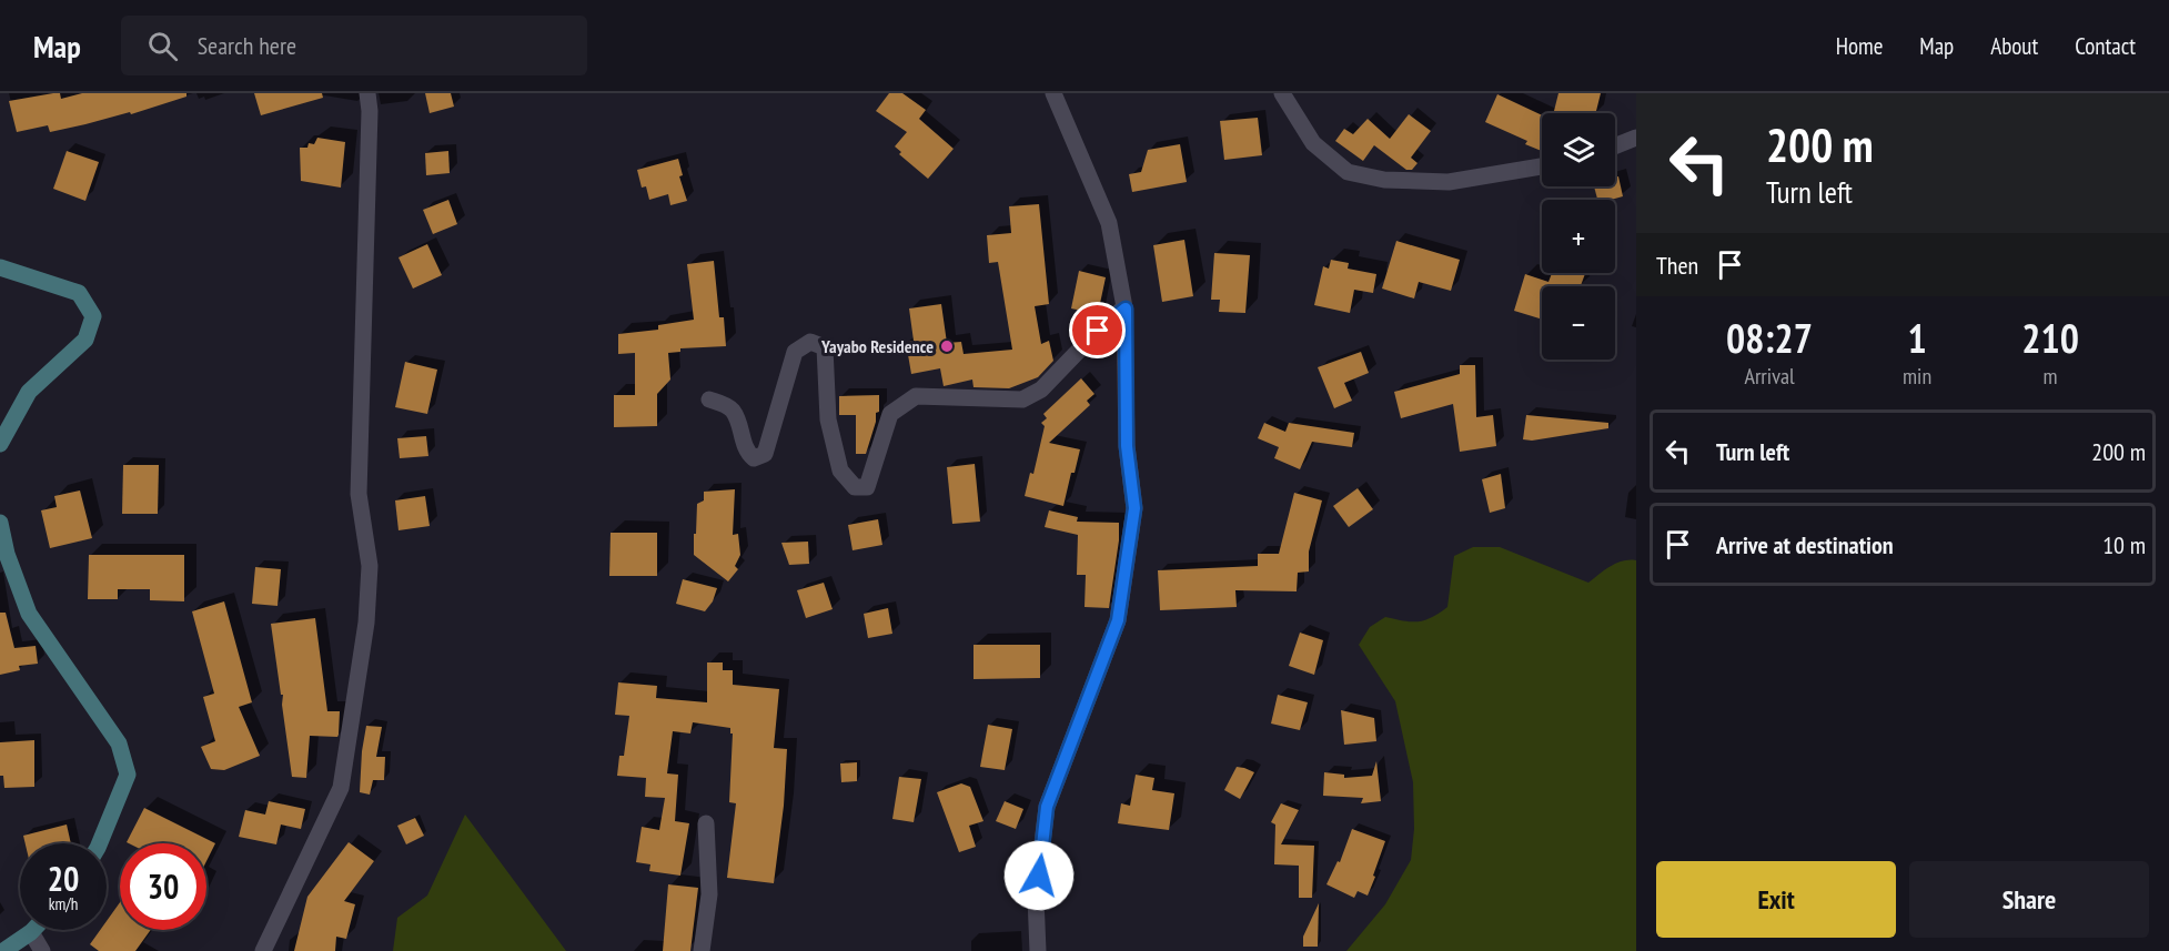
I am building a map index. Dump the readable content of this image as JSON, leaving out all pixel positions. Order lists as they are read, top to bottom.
{
  "places": ["Yayabo Residence"],
  "page": {
    "header": "Map",
    "search": "Search here",
    "nav": [
      "Home",
      "Map",
      "About",
      "Contact"
    ],
    "turn": ["200 m", "Turn left"],
    "map_buttons": ["+", "−"],
    "then": "Then",
    "eta": [
      "08:27",
      "Arrival",
      "1",
      "min",
      "210",
      "m"
    ],
    "list": [
      {
        "name": "Turn left",
        "value": "200 m"
      },
      {
        "name": "Arrive at destination",
        "value": "10 m"
      }
    ],
    "speed": "20 km/h",
    "limit": "30",
    "buttons": ["Exit", "Share"]
  }
}
